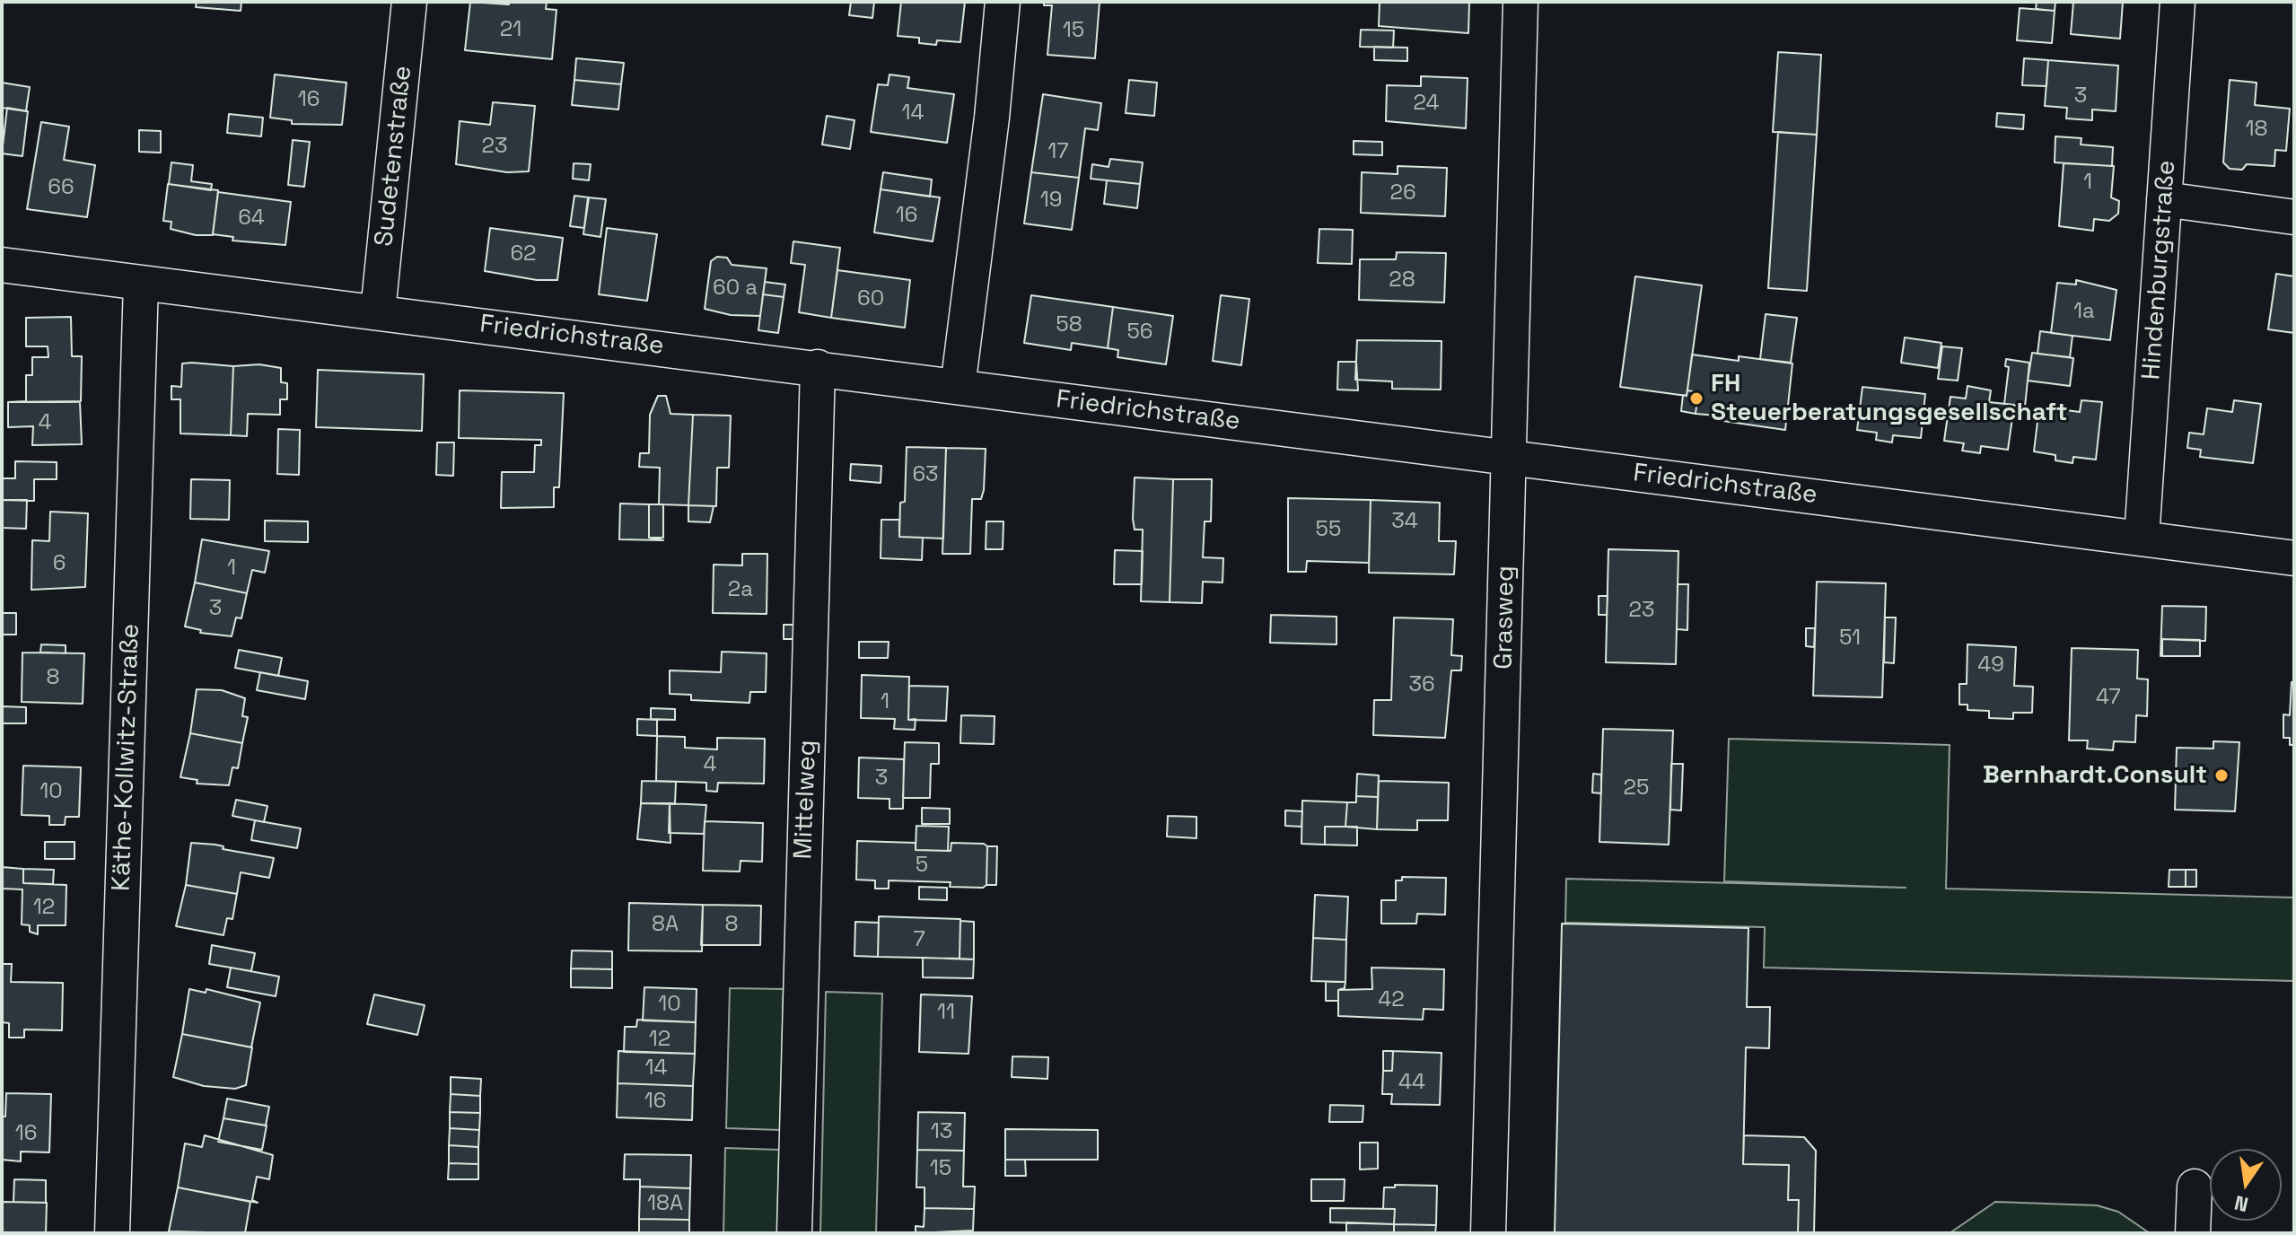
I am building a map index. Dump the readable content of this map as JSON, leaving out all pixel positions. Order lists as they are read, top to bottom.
{
  "streets": {
    "street": [
      "Sudetenstraße",
      "Hindenburgstraße",
      "Friedrichstraße",
      "Grasweg",
      "Käthe-Kollwitz-Straße",
      "Mittelweg"
    ]
  },
  "crossings": [
    ["Sudetenstraße", "Friedrichstraße"],
    ["Hindenburgstraße", "Friedrichstraße"],
    ["Friedrichstraße", "Grasweg"],
    ["Friedrichstraße", "Käthe-Kollwitz-Straße"],
    ["Friedrichstraße", "Mittelweg"]
  ],
  "places": ["FH Steuerberatungsgesellschaft", "Bernhardt.Consult"],
  "house_numbers": [
    "21",
    "15",
    "3",
    "16",
    "24",
    "14",
    "18",
    "23",
    "17",
    "1",
    "66",
    "26",
    "19",
    "16",
    "64",
    "62",
    "28",
    "60 a",
    "60",
    "1a",
    "58",
    "56",
    "4",
    "63",
    "34",
    "55",
    "6",
    "1",
    "2a",
    "3",
    "23",
    "51",
    "49",
    "8",
    "36",
    "47",
    "1",
    "4",
    "3",
    "25",
    "10",
    "5",
    "12",
    "8A",
    "8",
    "7",
    "42",
    "10",
    "11",
    "12",
    "14",
    "44",
    "16",
    "13",
    "16",
    "15",
    "18A"
  ],
  "north": "bottom"
}
